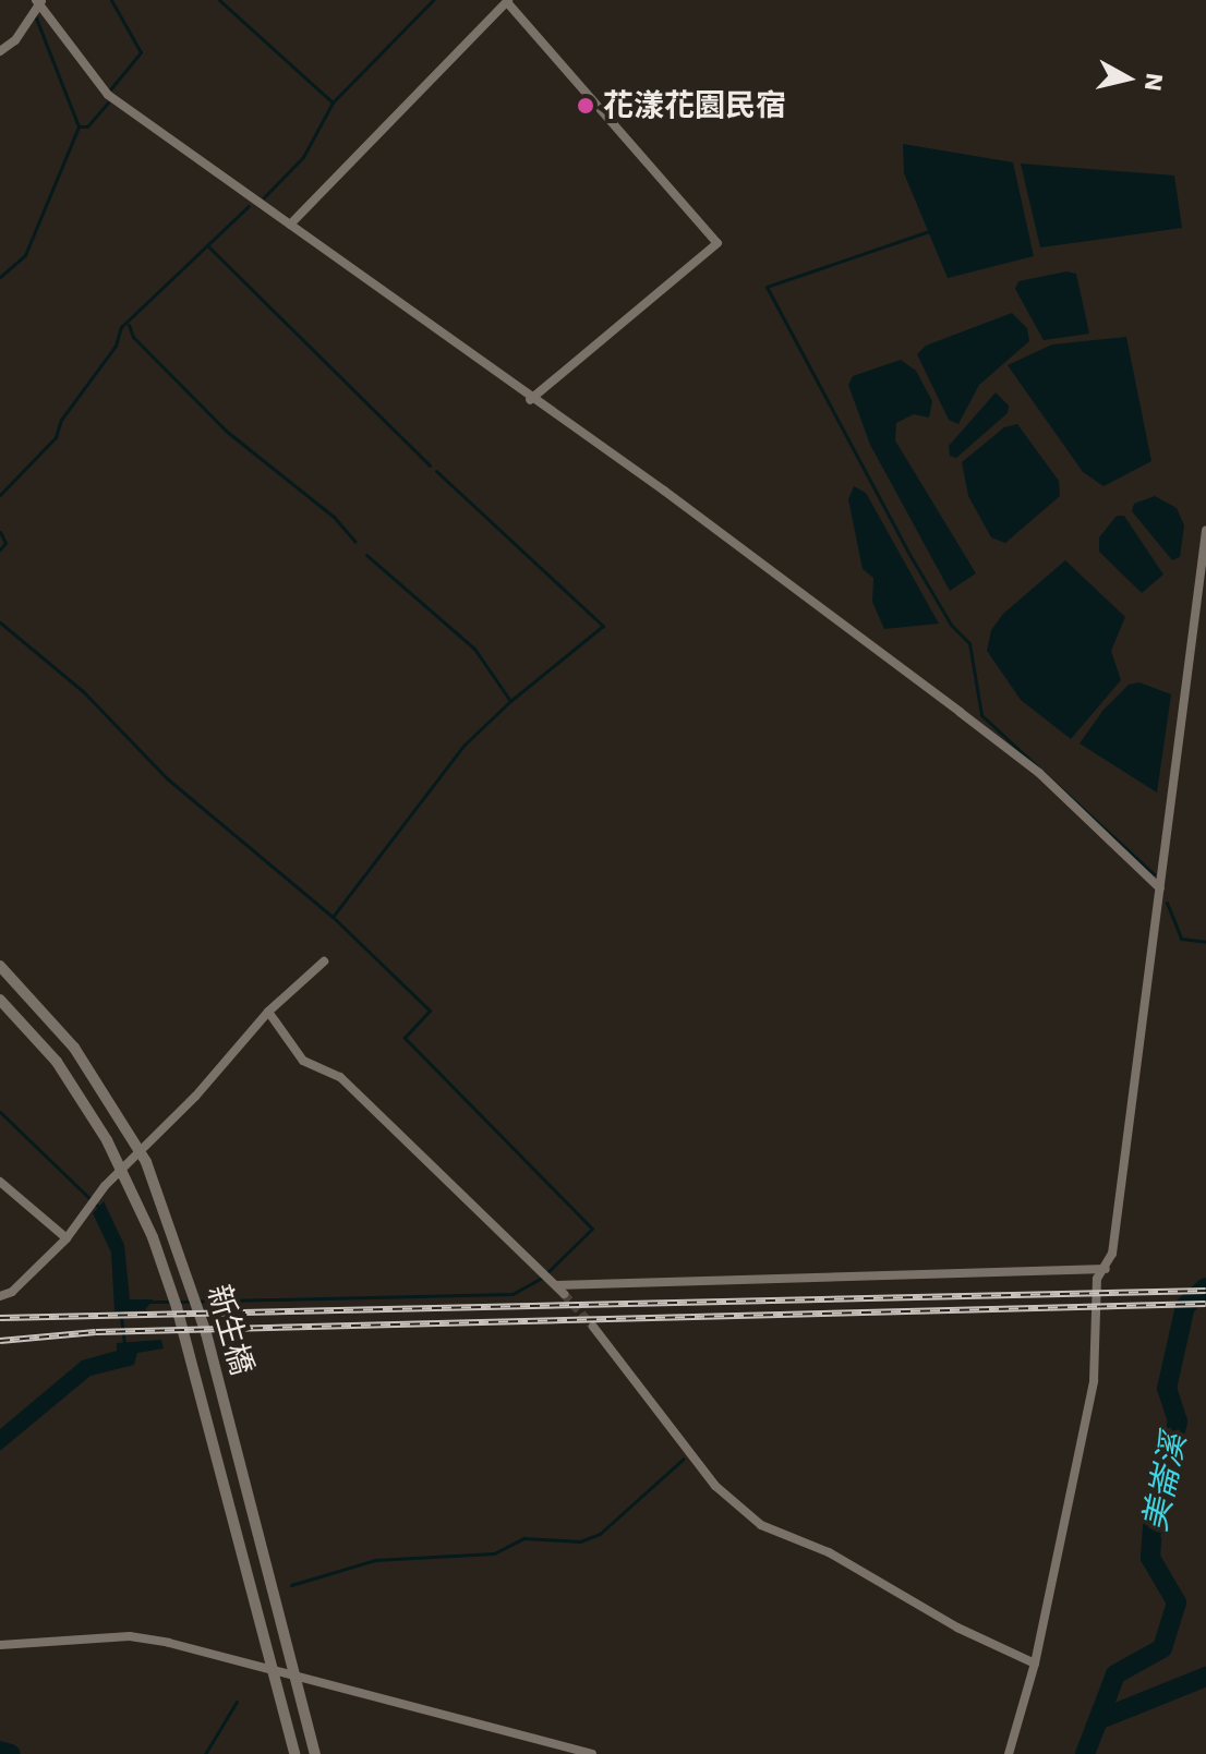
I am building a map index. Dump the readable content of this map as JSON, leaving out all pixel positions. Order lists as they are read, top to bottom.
{
  "streets": {
    "street": ["新生橋"]
  },
  "water": ["美崙溪"],
  "places": ["花漾花園民宿"],
  "north": "right"
}
